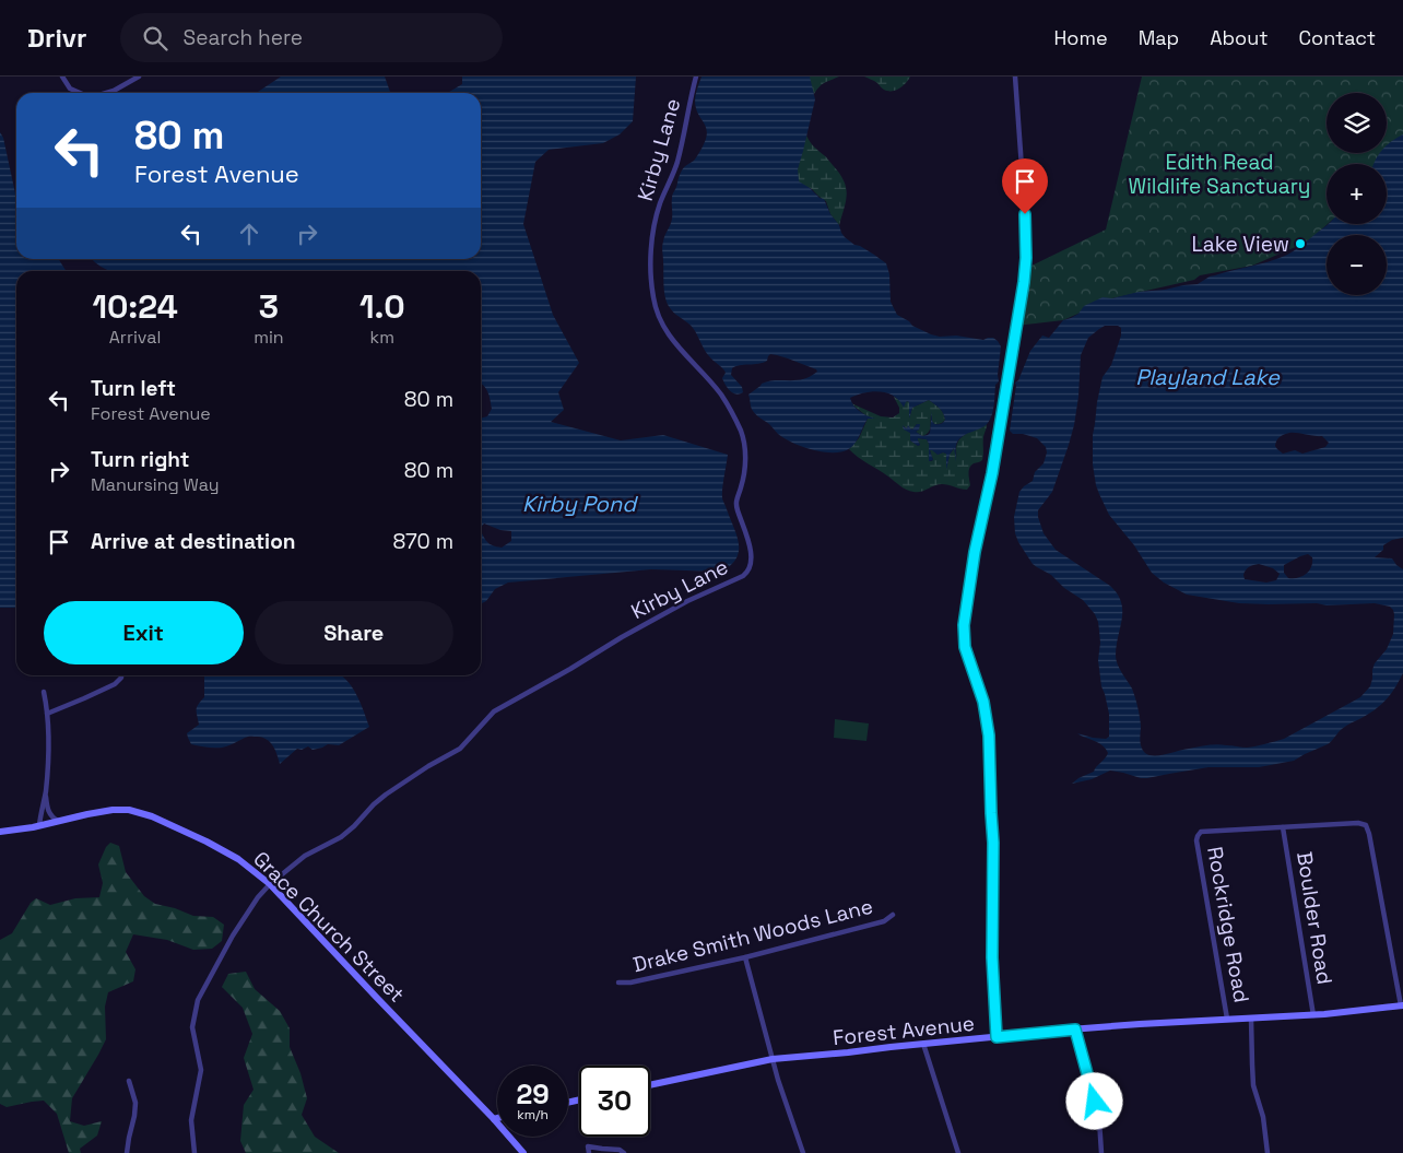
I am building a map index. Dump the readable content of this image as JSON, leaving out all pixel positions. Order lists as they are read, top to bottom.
{
  "streets": {
    "street": [
      "Kirby Lane",
      "Boulder Road",
      "Rockridge Road",
      "Grace Church Street",
      "Drake Smith Woods Lane",
      "Forest Avenue"
    ]
  },
  "crossings": [
    ["Kirby Lane", "Grace Church Street"],
    ["Boulder Road", "Rockridge Road"],
    ["Boulder Road", "Forest Avenue"],
    ["Rockridge Road", "Forest Avenue"]
  ],
  "water": ["Playland Lake", "Kirby Pond"],
  "parks": ["Edith Read Wildlife Sanctuary"],
  "places": ["Lake View"],
  "page": {
    "header": "Drivr",
    "search": "Search here",
    "nav": [
      "Home",
      "Map",
      "About",
      "Contact"
    ],
    "map_buttons": ["+", "−"],
    "turn": ["80 m", "Forest Avenue"],
    "eta": [
      "10:24",
      "Arrival",
      "3",
      "min",
      "1.0",
      "km"
    ],
    "list": [
      {
        "name": "Turn left",
        "note": "Forest Avenue",
        "value": "80 m"
      },
      {
        "name": "Turn right",
        "note": "Manursing Way",
        "value": "80 m"
      },
      {
        "name": "Arrive at destination",
        "value": "870 m"
      }
    ],
    "buttons": ["Exit", "Share"],
    "speed": "29 km/h",
    "limit": "30"
  }
}
